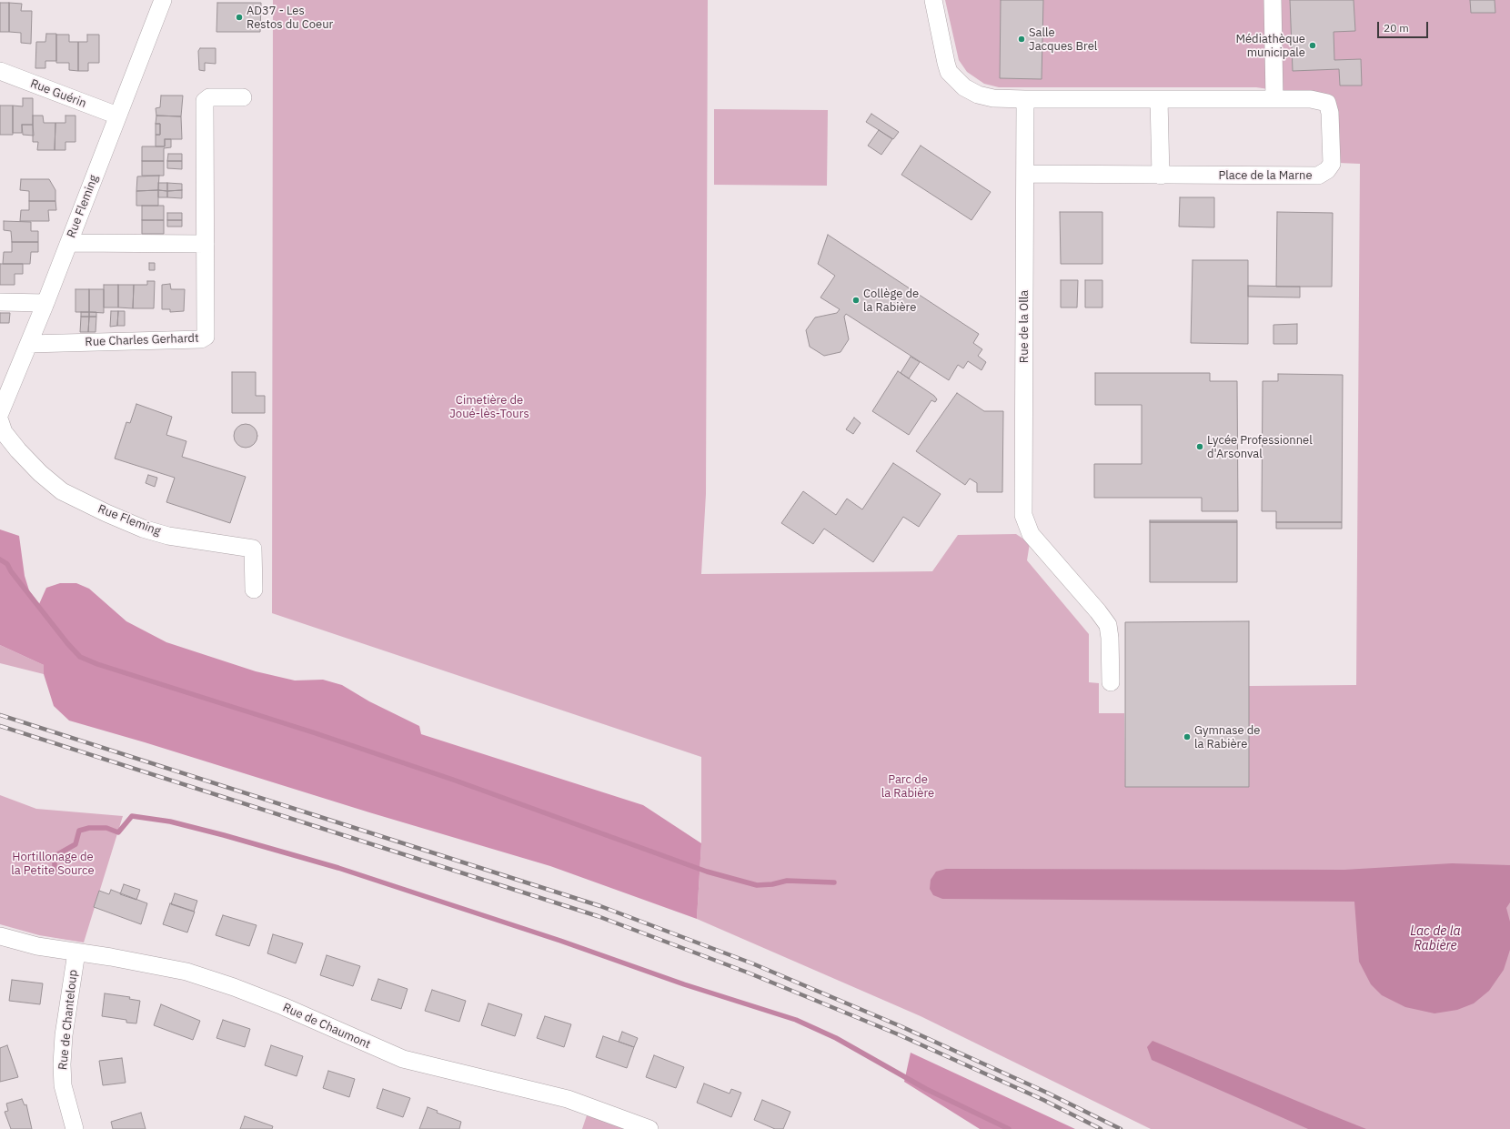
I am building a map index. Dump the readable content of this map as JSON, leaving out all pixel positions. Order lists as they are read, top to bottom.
{
  "streets": {
    "street": [
      "Rue Guérin",
      "Place de la Marne",
      "Rue Fleming",
      "Rue de la Olla",
      "Rue Charles Gerhardt",
      "Rue de Chanteloup",
      "Rue de Chaumont"
    ]
  },
  "crossings": [
    ["Rue Guérin", "Rue Fleming"],
    ["Place de la Marne", "Rue de la Olla"],
    ["Rue Fleming", "Rue Charles Gerhardt"],
    ["Rue de Chanteloup", "Rue de Chaumont"]
  ],
  "water": ["Lac de la Rabière"],
  "parks": ["Cimetière de Joué-lès-Tours", "Parc de la Rabière", "Hortillonage de la Petite Source"],
  "places": [
    "AD37 - Les Restos du Coeur",
    "Salle Jacques Brel",
    "Médiathèque municipale",
    "Collège de la Rabière",
    "Lycée Professionnel d'Arsonval",
    "Gymnase de la Rabière"
  ],
  "scale_bar": "20 m"
}
